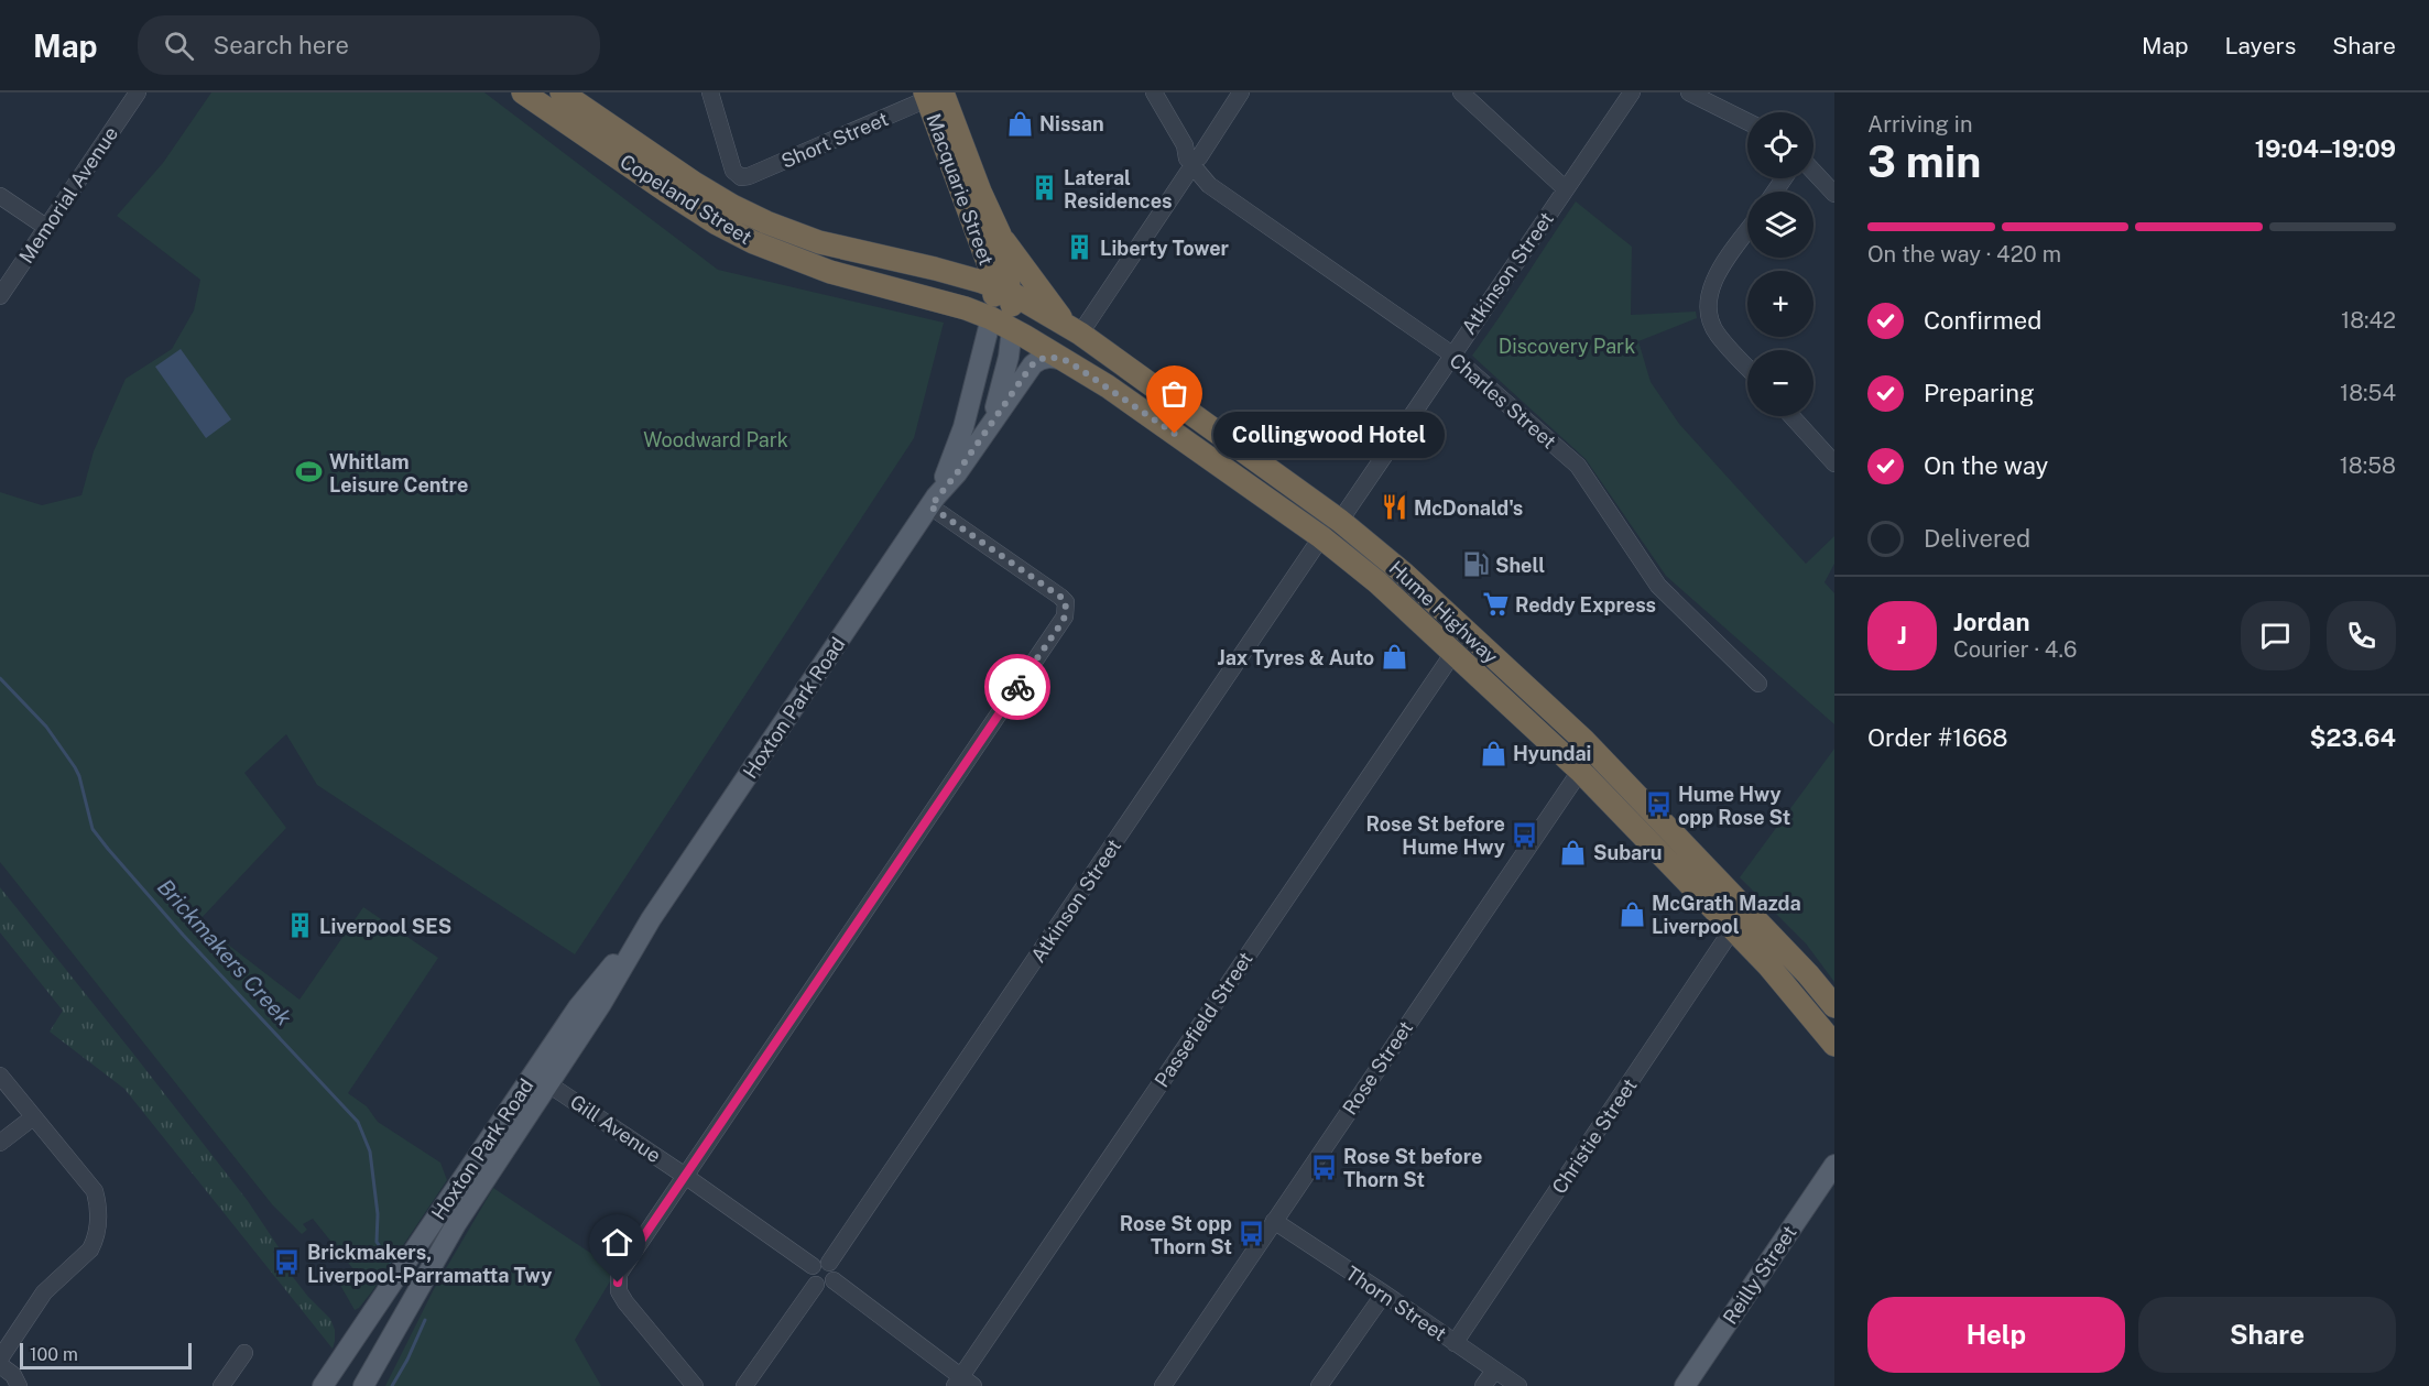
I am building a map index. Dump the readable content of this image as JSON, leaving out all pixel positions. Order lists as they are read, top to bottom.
{
  "streets": {
    "highway": ["Macquarie Street", "Copeland Street", "Hume Highway"],
    "main road": ["Hoxton Park Road", "Reilly Street"],
    "street": [
      "Short Street",
      "Memorial Avenue",
      "Atkinson Street",
      "Charles Street",
      "Passefield Street",
      "Rose Street",
      "Gill Avenue",
      "Christie Street",
      "Thorn Street"
    ]
  },
  "crossings": [
    ["Short Street", "Macquarie Street"],
    ["Macquarie Street", "Copeland Street"],
    ["Macquarie Street", "Hume Highway"],
    ["Copeland Street", "Hume Highway"],
    ["Copeland Street", "Hoxton Park Road"],
    ["Atkinson Street", "Charles Street"],
    ["Atkinson Street", "Hume Highway"],
    ["Atkinson Street", "Gill Avenue"],
    ["Hume Highway", "Hoxton Park Road"],
    ["Hume Highway", "Passefield Street"],
    ["Hume Highway", "Rose Street"],
    ["Hume Highway", "Christie Street"],
    ["Hoxton Park Road", "Gill Avenue"],
    ["Rose Street", "Thorn Street"],
    ["Christie Street", "Thorn Street"]
  ],
  "water": ["Brickmakers Creek"],
  "parks": ["Discovery Park", "Woodward Park"],
  "places": {
    "shop": [
      "Nissan",
      "Jax Tyres & Auto",
      "Hyundai",
      "Subaru",
      "McGrath Mazda Liverpool"
    ],
    "building": ["Lateral Residences", "Liberty Tower", "Liverpool SES"],
    "other": ["Collingwood Hotel"],
    "sports": ["Whitlam Leisure Centre"],
    "restaurant": ["McDonald's"],
    "fuel station": ["Shell"],
    "supermarket": ["Reddy Express"],
    "bus stop": [
      "Hume Hwy opp Rose St",
      "Rose St before Hume Hwy",
      "Rose St before Thorn St",
      "Rose St opp Thorn St",
      "Brickmakers, Liverpool-Parramatta Twy"
    ]
  },
  "scale_bar": "100 m",
  "page": {
    "header": "Map",
    "search": "Search here",
    "nav": ["Map", "Layers", "Share"],
    "heading": ["3 min", "Arriving in", "19:04–19:09"],
    "panel": [
      "Jordan",
      "Courier · 4.6",
      "Order #1668",
      "$23.64"
    ],
    "map_buttons": ["+", "−"],
    "bar": "On the way · 420 m",
    "list": [
      ["Confirmed", "18:42"],
      ["Preparing", "18:54"],
      ["On the way", "18:58"],
      "Delivered"
    ],
    "bubble": "Collingwood Hotel",
    "round": "J",
    "buttons": ["Help", "Share"],
    "scale": "100 m"
  }
}
